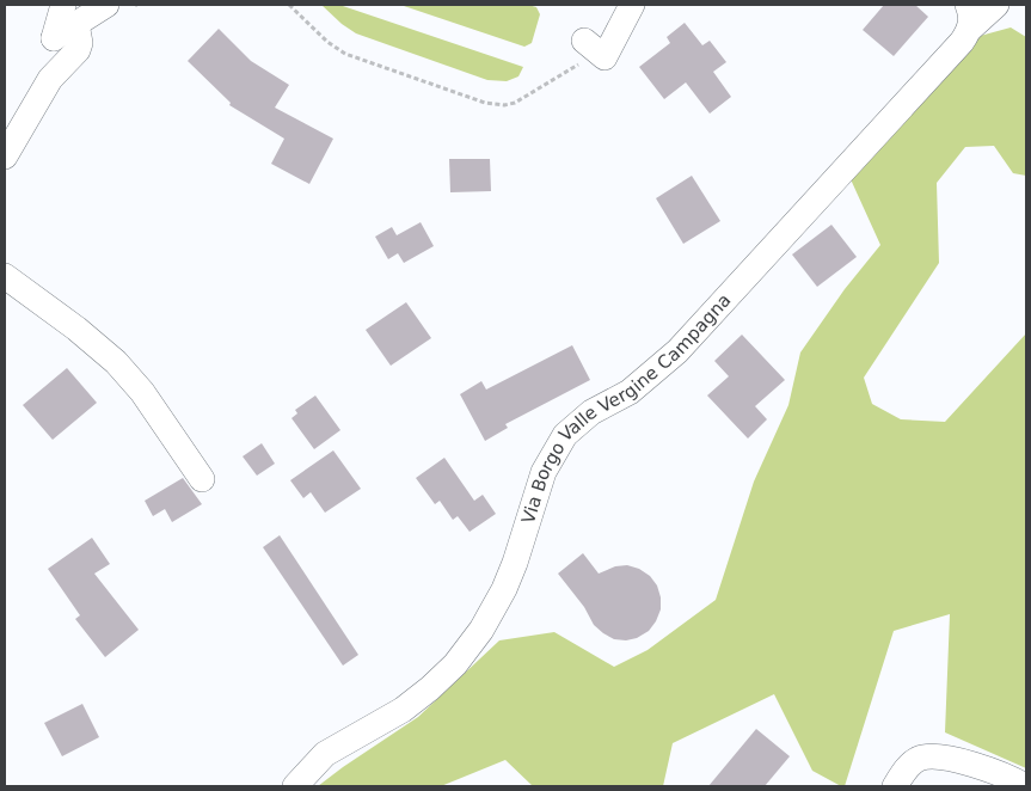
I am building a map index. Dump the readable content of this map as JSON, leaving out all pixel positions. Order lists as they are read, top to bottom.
{
  "streets": {
    "street": ["Via Borgo Valle Vergine Campagna"]
  }
}
